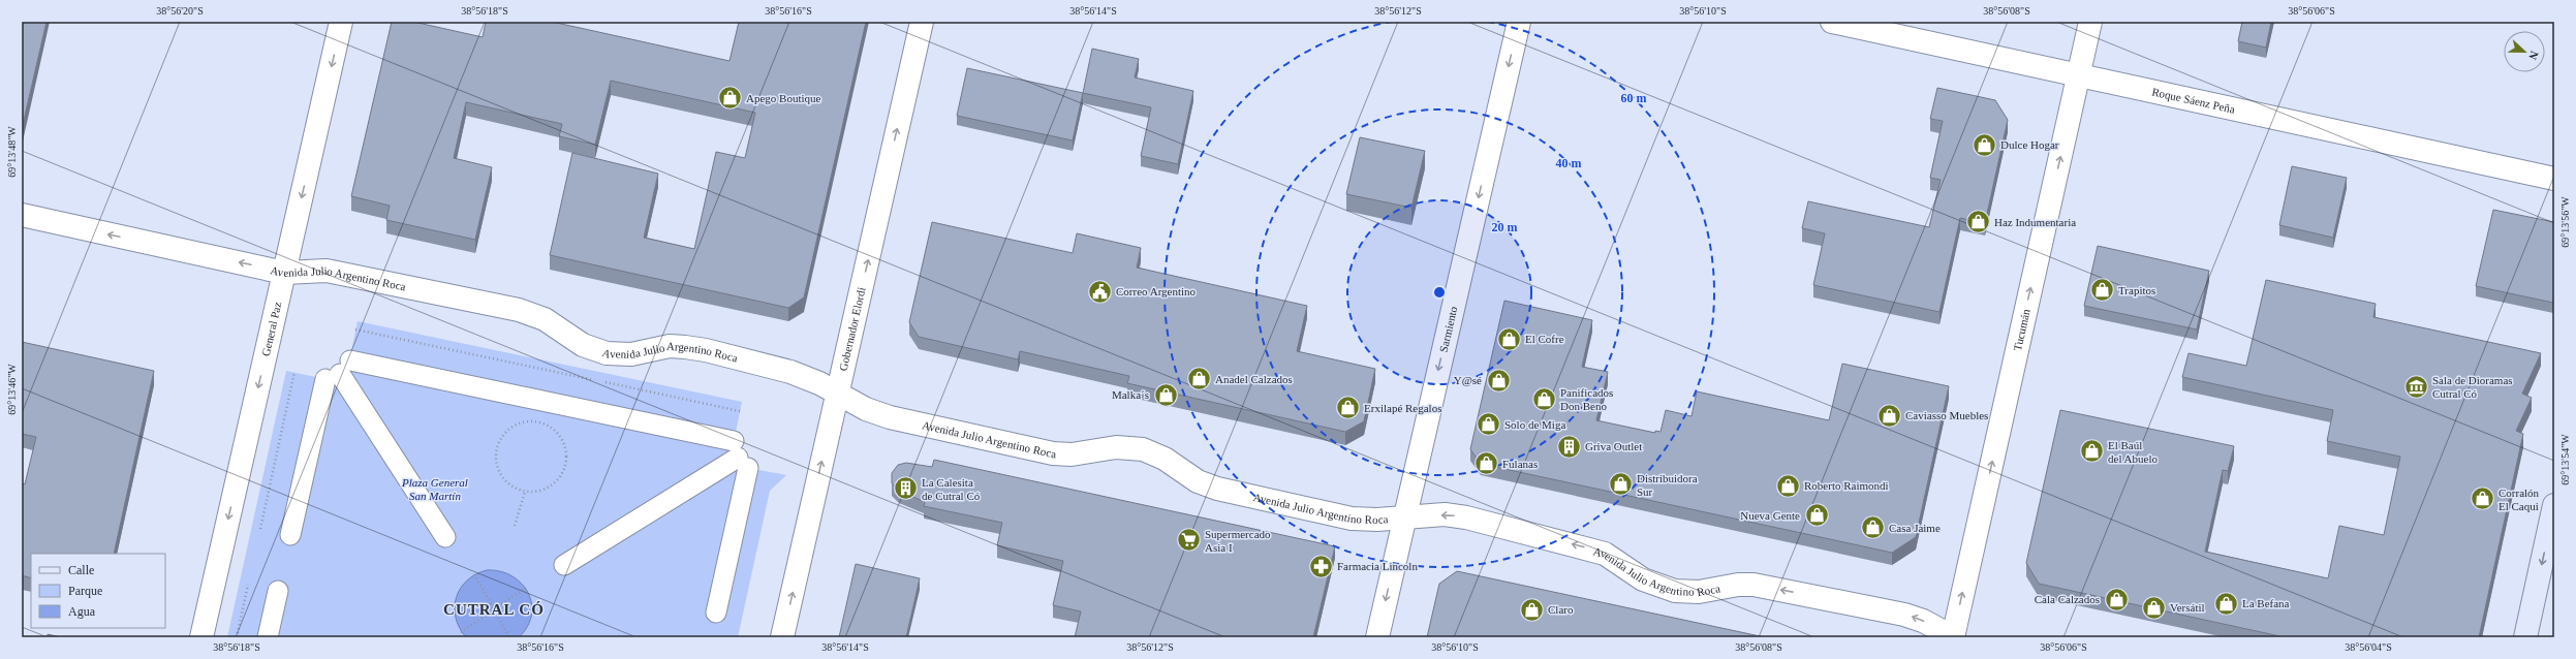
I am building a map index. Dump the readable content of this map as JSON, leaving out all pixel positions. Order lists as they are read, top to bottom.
{
  "streets": {
    "street": [
      "Roque Sáenz Peña",
      "Avenida Julio Argentino Roca",
      "General Paz",
      "Gobernador Elordi",
      "Sarmiento",
      "Tucumán"
    ]
  },
  "crossings": [
    ["Roque Sáenz Peña", "Tucumán"],
    ["Avenida Julio Argentino Roca", "General Paz"],
    ["Avenida Julio Argentino Roca", "Gobernador Elordi"],
    ["Avenida Julio Argentino Roca", "Sarmiento"],
    ["Avenida Julio Argentino Roca", "Tucumán"]
  ],
  "one_way": [
    "Avenida Julio Argentino Roca",
    "Gobernador Elordi",
    "Sarmiento",
    "Tucumán"
  ],
  "districts": ["CUTRAL CÓ"],
  "parks": ["Plaza General San Martín"],
  "places": {
    "shop": [
      "Apego Boutique",
      "Dulce Hogar",
      "Haz Indumentaria",
      "Trapitos",
      "El Cofre",
      "Anadel Calzados",
      "Y@sé",
      "Malka´s",
      "Panificados Don Beno",
      "Erxilapé Regalos",
      "Caviasso Muebles",
      "Solo de Miga",
      "El Baúl del Abuelo",
      "Fulanas",
      "Distribuidora Sur",
      "Roberto Raimondi",
      "Corralón El Caqui",
      "Nueva Gente",
      "Casa Jaime",
      "Cala Calzados",
      "La Befana",
      "Versátil",
      "Claro"
    ],
    "public building": ["Correo Argentino"],
    "museum": ["Sala de Dioramas Cutral Có"],
    "building": ["Griva Outlet", "La Calesita de Cutral Có"],
    "supermarket": ["Supermercado Asia I"],
    "pharmacy": ["Farmacia Lincoln"]
  },
  "legend": ["Calle", "Parque", "Agua"],
  "north": "right",
  "coordinates": [
    "38°56'20\"S",
    "38°56'18\"S",
    "38°56'16\"S",
    "38°56'14\"S",
    "38°56'12\"S",
    "38°56'10\"S",
    "38°56'08\"S",
    "38°56'06\"S",
    "69°13'48\"W",
    "69°13'56\"W",
    "69°13'46\"W",
    "69°13'54\"W",
    "38°56'04\"S"
  ],
  "rings": ["60 m", "40 m", "20 m"]
}
